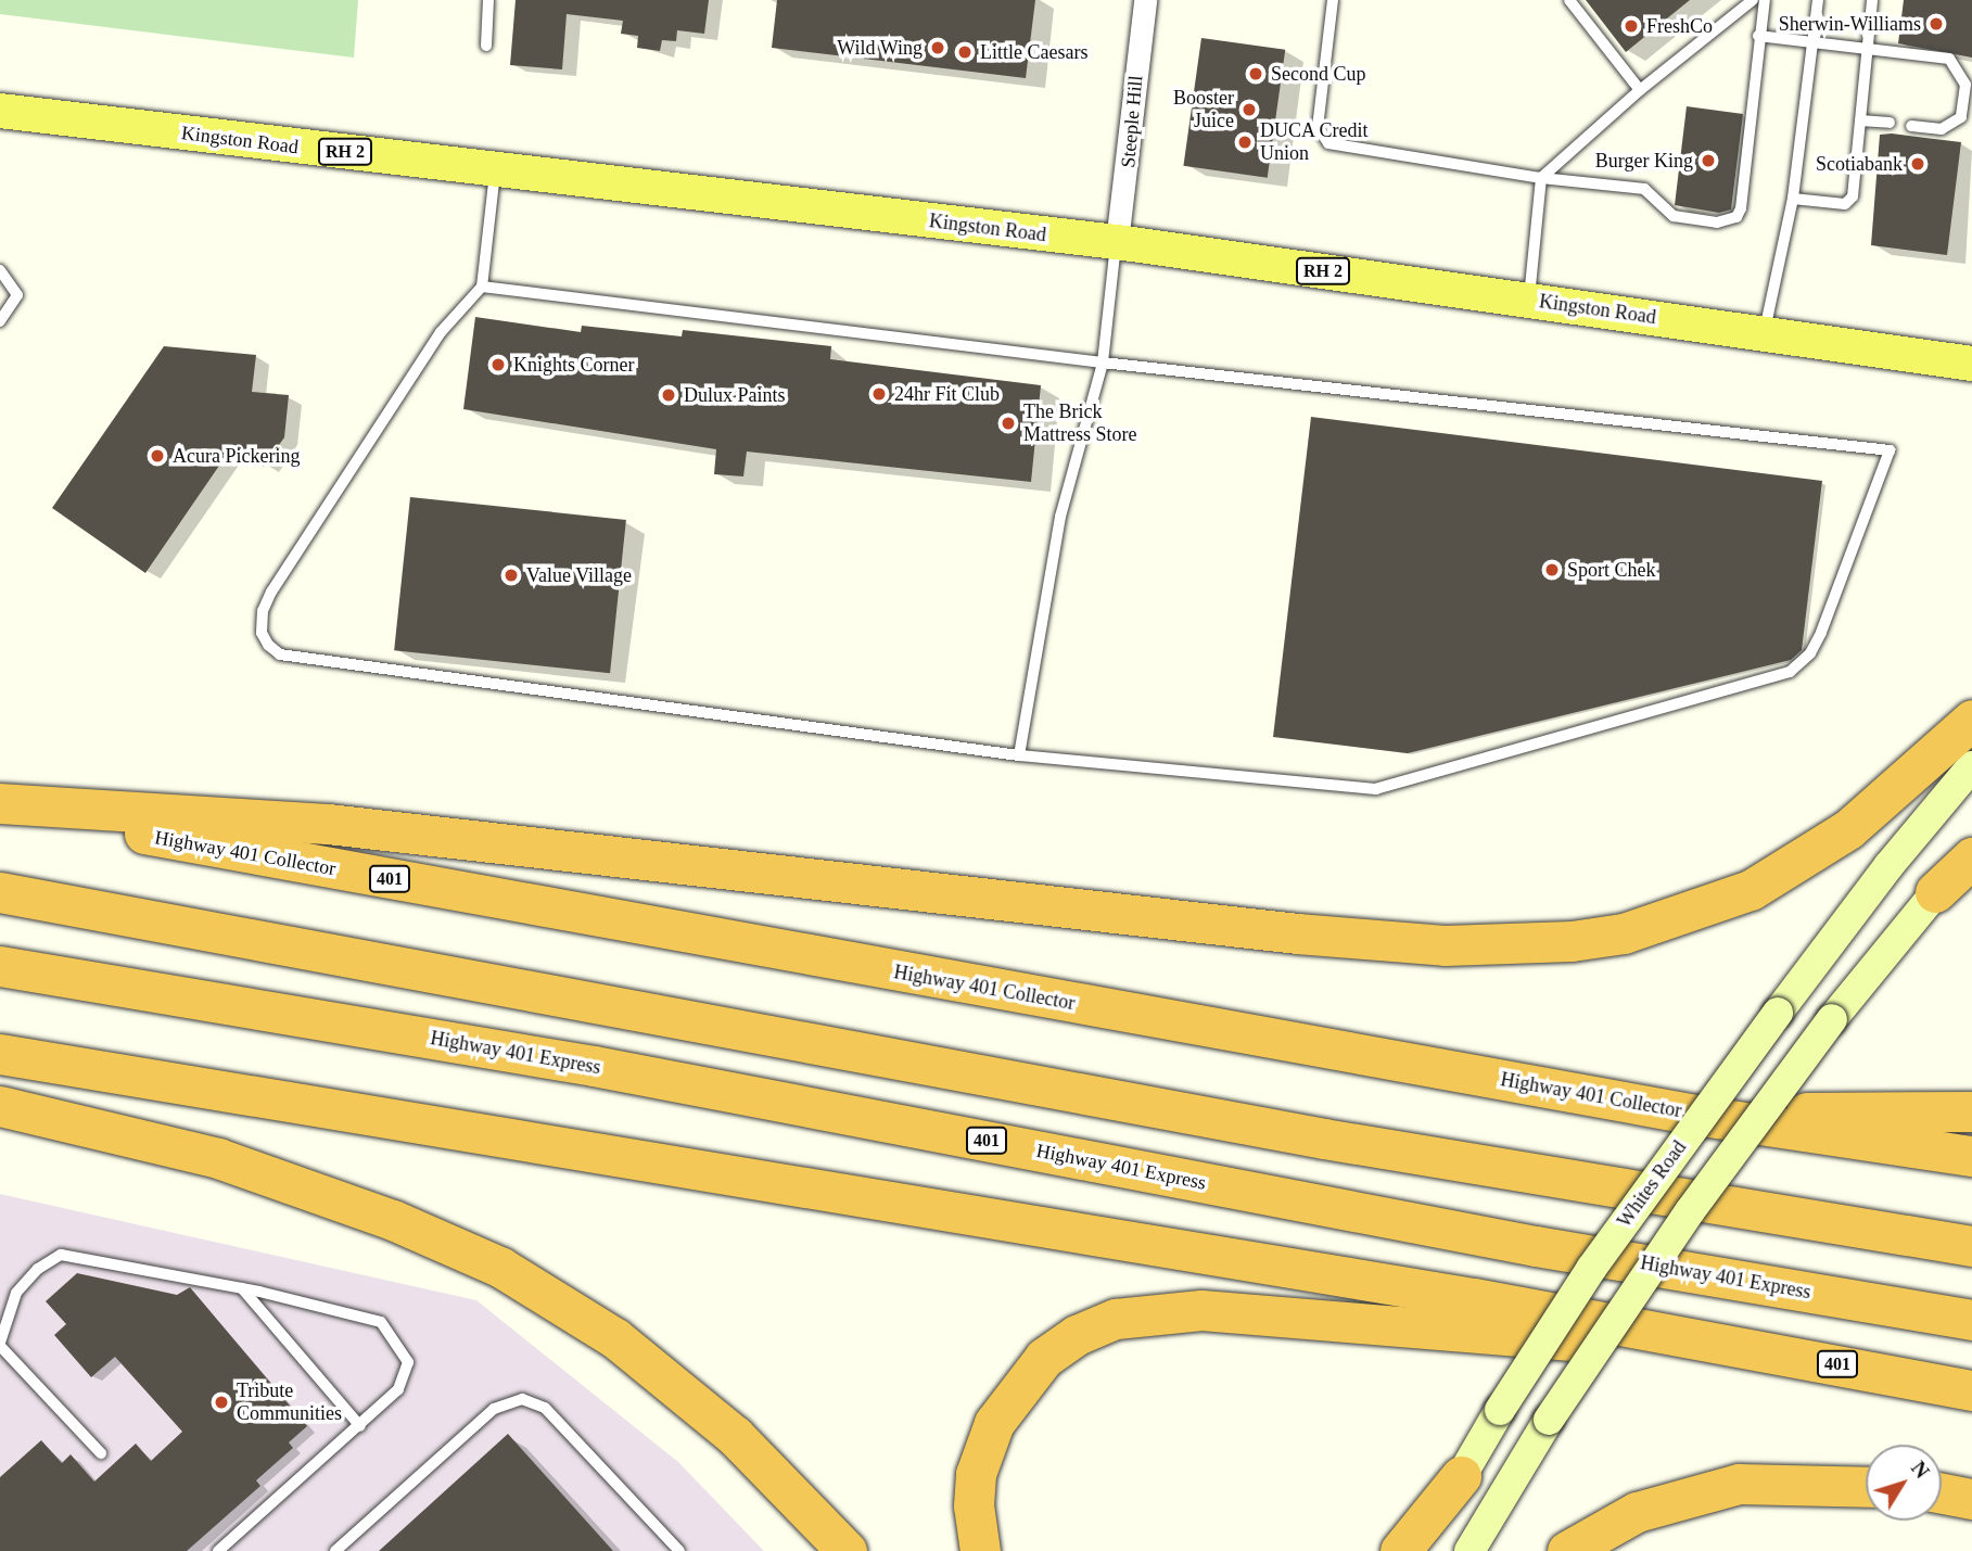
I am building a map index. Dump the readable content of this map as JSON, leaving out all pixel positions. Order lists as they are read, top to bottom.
{
  "streets": {
    "highway": ["Highway 401 Collector", "401", "Highway 401 Express"],
    "main road": ["Kingston Road", "RH 2", "Whites Road"],
    "street": ["Steeple Hill"]
  },
  "crossings": [
    ["Steeple Hill", "Kingston Road"]
  ],
  "places": [
    "Sherwin-Williams",
    "FreshCo",
    "Wild Wing",
    "Little Caesars",
    "Second Cup",
    "Booster Juice",
    "DUCA Credit Union",
    "Burger King",
    "Scotiabank",
    "Knights Corner",
    "24hr Fit Club",
    "Dulux Paints",
    "The Brick Mattress Store",
    "Acura Pickering",
    "Sport Chek",
    "Value Village",
    "Tribute Communities"
  ],
  "north": "top right"
}
